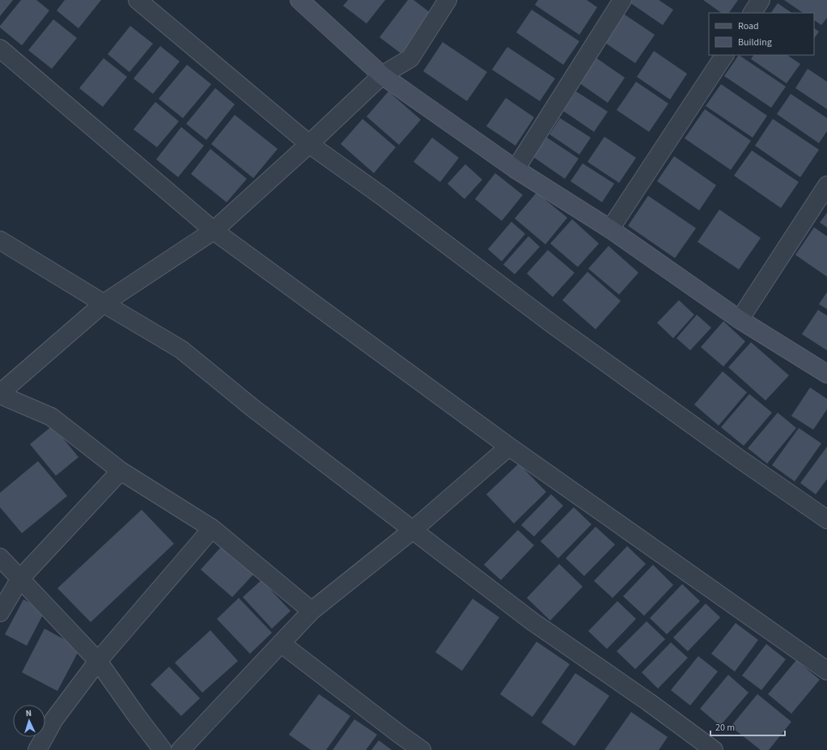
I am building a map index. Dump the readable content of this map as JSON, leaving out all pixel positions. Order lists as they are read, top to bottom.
{
  "legend": ["Road", "Building"],
  "scale_bar": "20 m",
  "north": "top"
}
